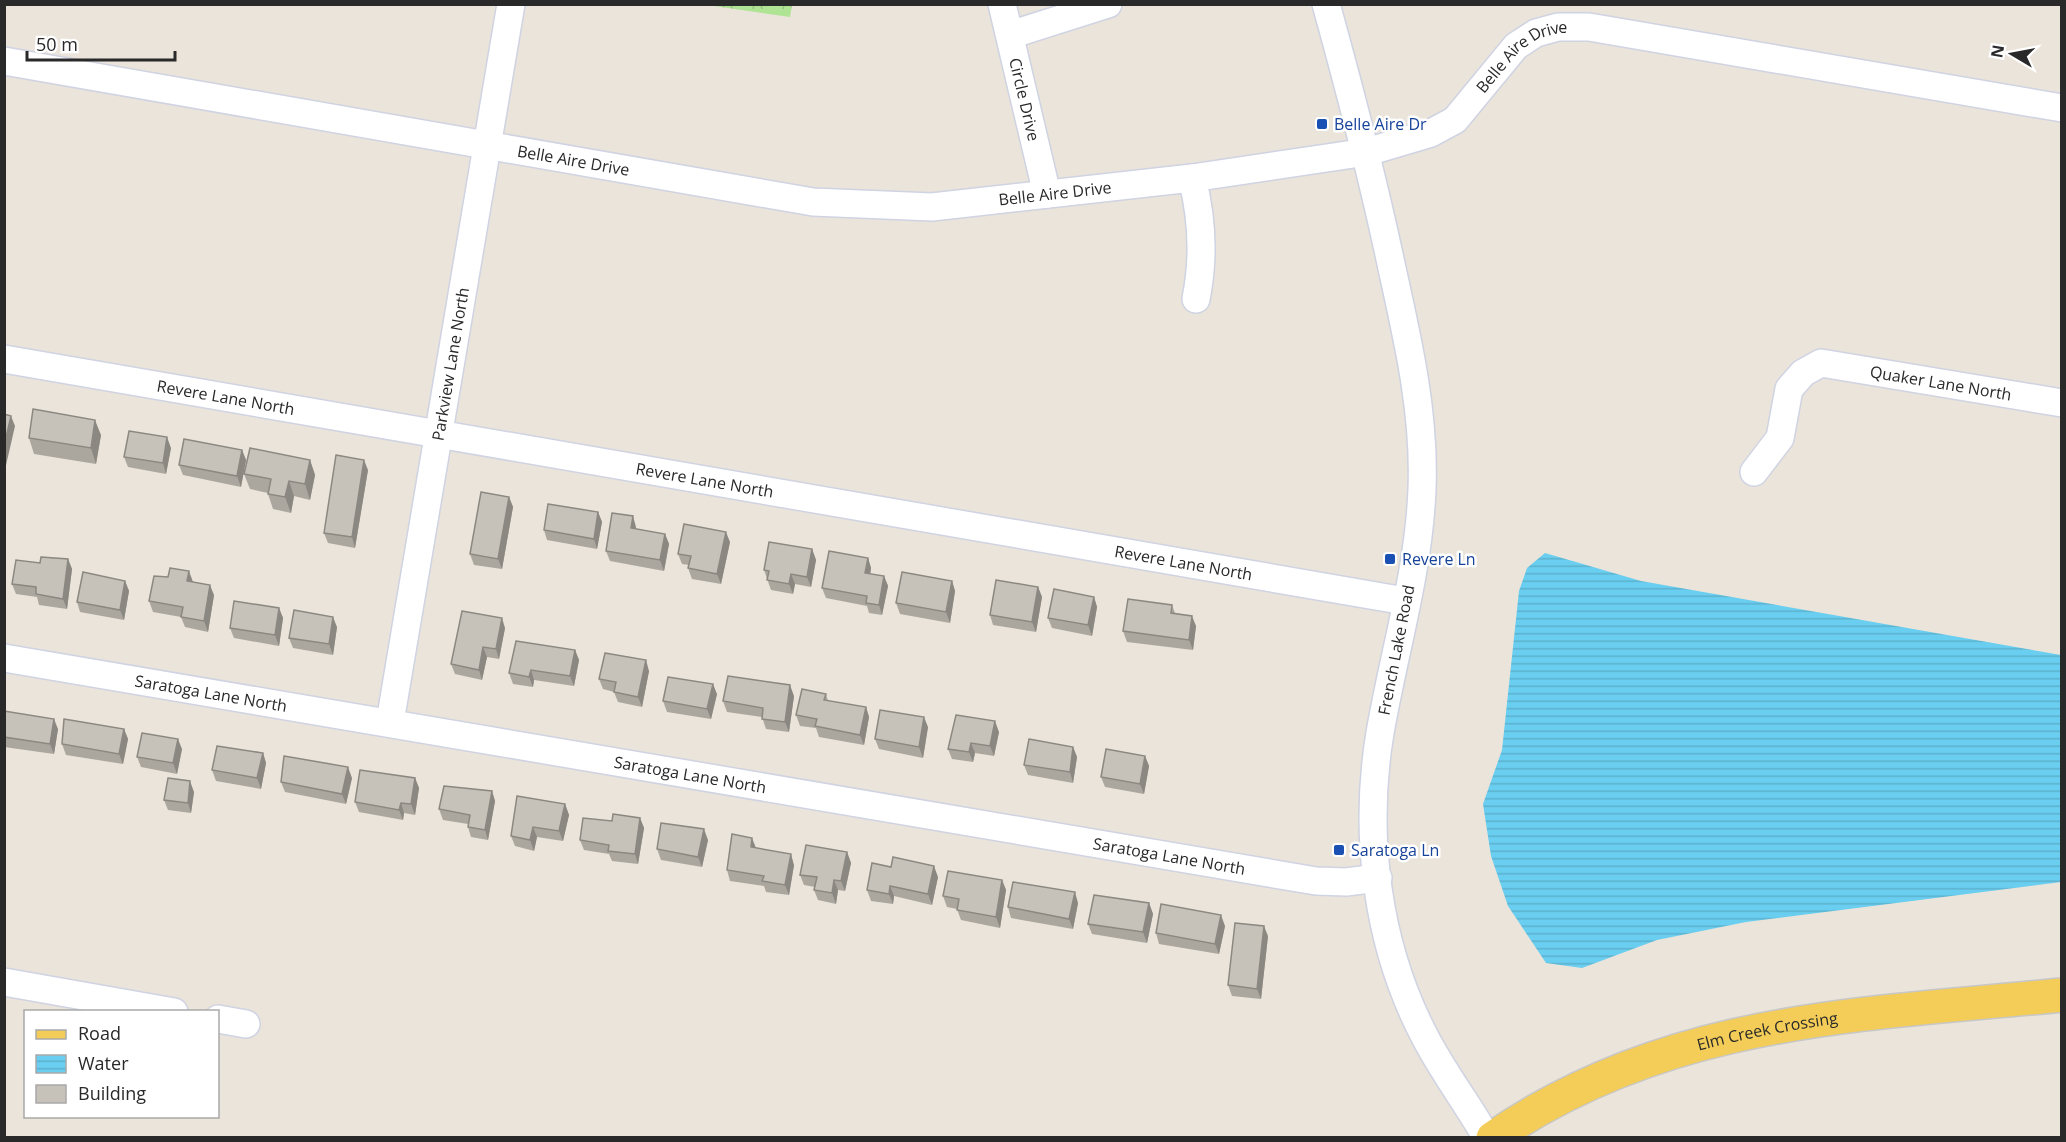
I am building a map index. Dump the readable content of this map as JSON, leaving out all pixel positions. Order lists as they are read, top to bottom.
{
  "streets": {
    "main road": ["Elm Creek Crossing"],
    "street": [
      "Belle Aire Drive",
      "Circle Drive",
      "Parkview Lane North",
      "Quaker Lane North",
      "Revere Lane North",
      "French Lake Road",
      "Saratoga Lane North"
    ]
  },
  "crossings": [
    ["Belle Aire Drive", "Circle Drive"],
    ["Belle Aire Drive", "Parkview Lane North"],
    ["Belle Aire Drive", "French Lake Road"],
    ["Parkview Lane North", "Revere Lane North"],
    ["Parkview Lane North", "Saratoga Lane North"],
    ["Revere Lane North", "French Lake Road"],
    ["French Lake Road", "Saratoga Lane North"]
  ],
  "places": {
    "transit": ["Belle Aire Dr", "Revere Ln", "Saratoga Ln"]
  },
  "legend": ["Road", "Water", "Building"],
  "scale_bar": "50 m",
  "north": "left"
}
